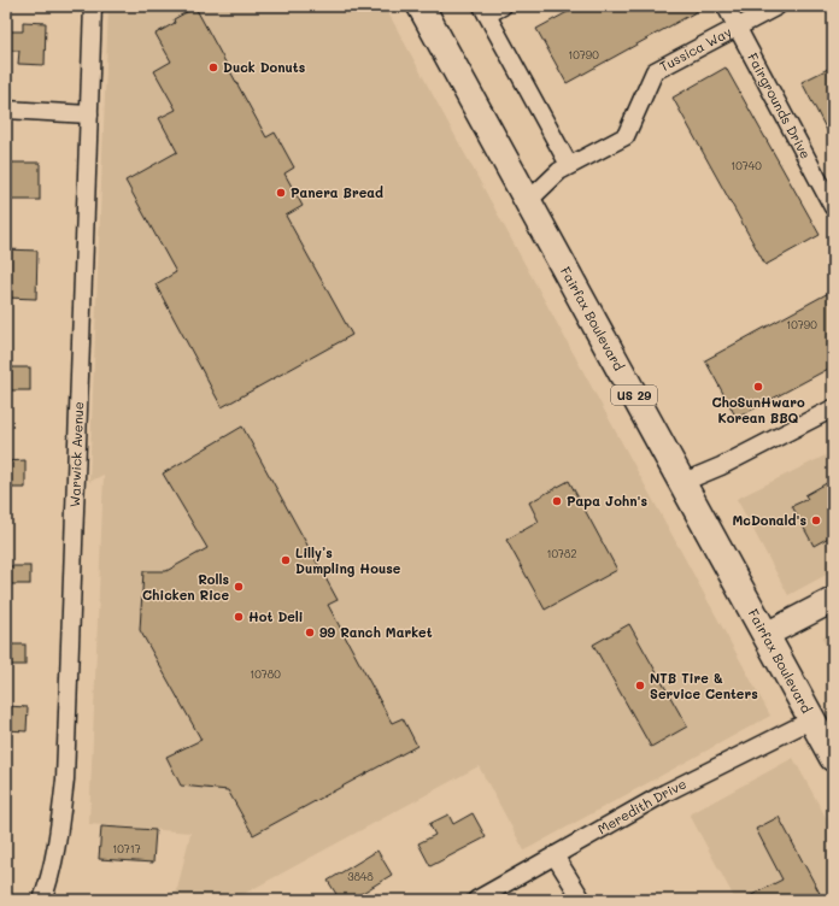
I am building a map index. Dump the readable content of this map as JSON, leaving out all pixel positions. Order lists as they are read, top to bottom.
{
  "streets": {
    "main road": ["Fairfax Boulevard", "US 29"],
    "street": [
      "Tussica Way",
      "Fairgrounds Drive",
      "Warwick Avenue",
      "Meredith Drive"
    ]
  },
  "crossings": [
    ["Tussica Way", "Fairgrounds Drive"],
    ["Tussica Way", "Fairfax Boulevard"],
    ["Fairfax Boulevard", "Meredith Drive"]
  ],
  "places": [
    "Duck Donuts",
    "Panera Bread",
    "ChoSunHwaro Korean BBQ",
    "Papa John's",
    "McDonald's",
    "Lilly’s Dumpling House",
    "Rolls Chicken Rice",
    "Hot Deli",
    "99 Ranch Market",
    "NTB Tire & Service Centers"
  ],
  "house_numbers": [
    "10790",
    "10740",
    "10790",
    "10782",
    "10780",
    "10717",
    "3848"
  ]
}
